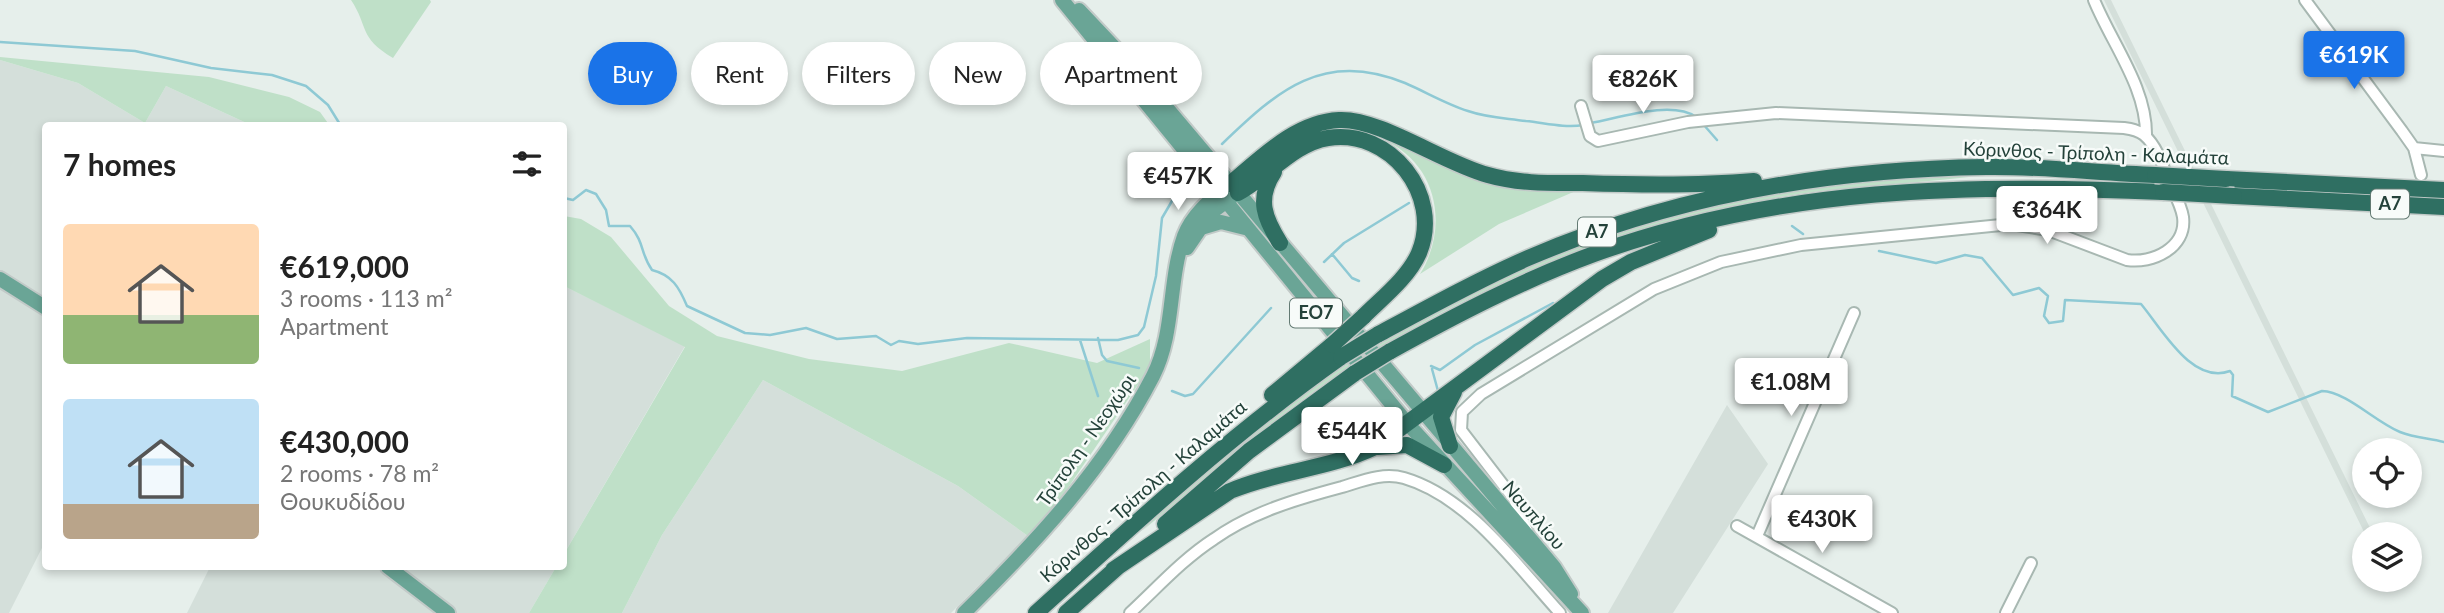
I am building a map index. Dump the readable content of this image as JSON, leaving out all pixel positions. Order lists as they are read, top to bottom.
{
  "streets": {
    "highway": ["Κόρινθος - Τρίπολη - Καλαμάτα", "Α7"],
    "main road": ["ΕΟ7", "Τρίπολη - Νεοχώρι", "Ναυπλίου"]
  },
  "crossings": [
    ["ΕΟ7", "Τρίπολη - Νεοχώρι"],
    ["ΕΟ7", "Ναυπλίου"]
  ],
  "page": {
    "price": [
      "€619K",
      "€826K",
      "€457K",
      "€364K",
      "€1.08M",
      "€544K",
      "€430K"
    ],
    "chip": [
      "Buy",
      "Rent",
      "Filters",
      "New",
      "Apartment"
    ],
    "heading": "7 homes",
    "list": [
      {
        "name": "€619,000",
        "note": "3 rooms · 113 m² · Apartment"
      },
      {
        "name": "€430,000",
        "note": "2 rooms · 78 m² · Θουκυδίδου"
      }
    ]
  }
}
